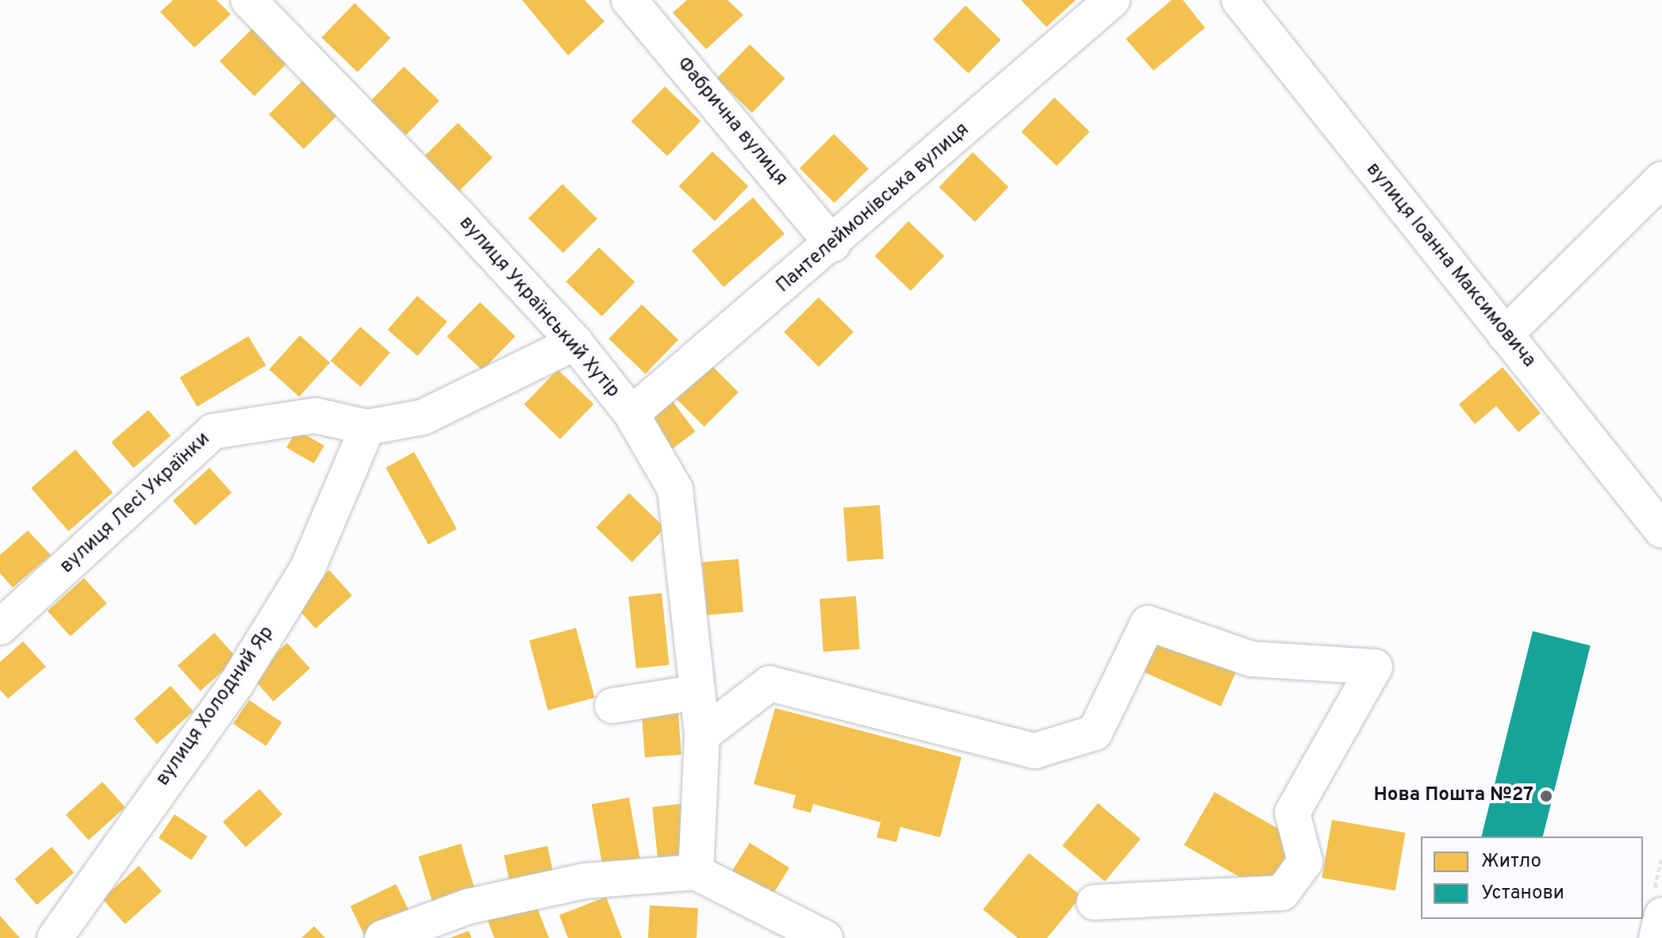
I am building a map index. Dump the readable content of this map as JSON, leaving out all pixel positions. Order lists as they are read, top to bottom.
{
  "streets": {
    "street": [
      "Фабрична вулиця",
      "Пантелеймонівська вулиця",
      "вулиця Іоанна Максимовича",
      "вулиця Український Хутір",
      "вулиця Лесі Українки",
      "вулиця Холодний Яр"
    ]
  },
  "crossings": [
    ["Фабрична вулиця", "Пантелеймонівська вулиця"],
    ["Пантелеймонівська вулиця", "вулиця Український Хутір"],
    ["вулиця Український Хутір", "вулиця Лесі Українки"],
    ["вулиця Лесі Українки", "вулиця Холодний Яр"]
  ],
  "places": ["Нова Пошта №27"],
  "legend": ["Житло", "Установи"]
}
